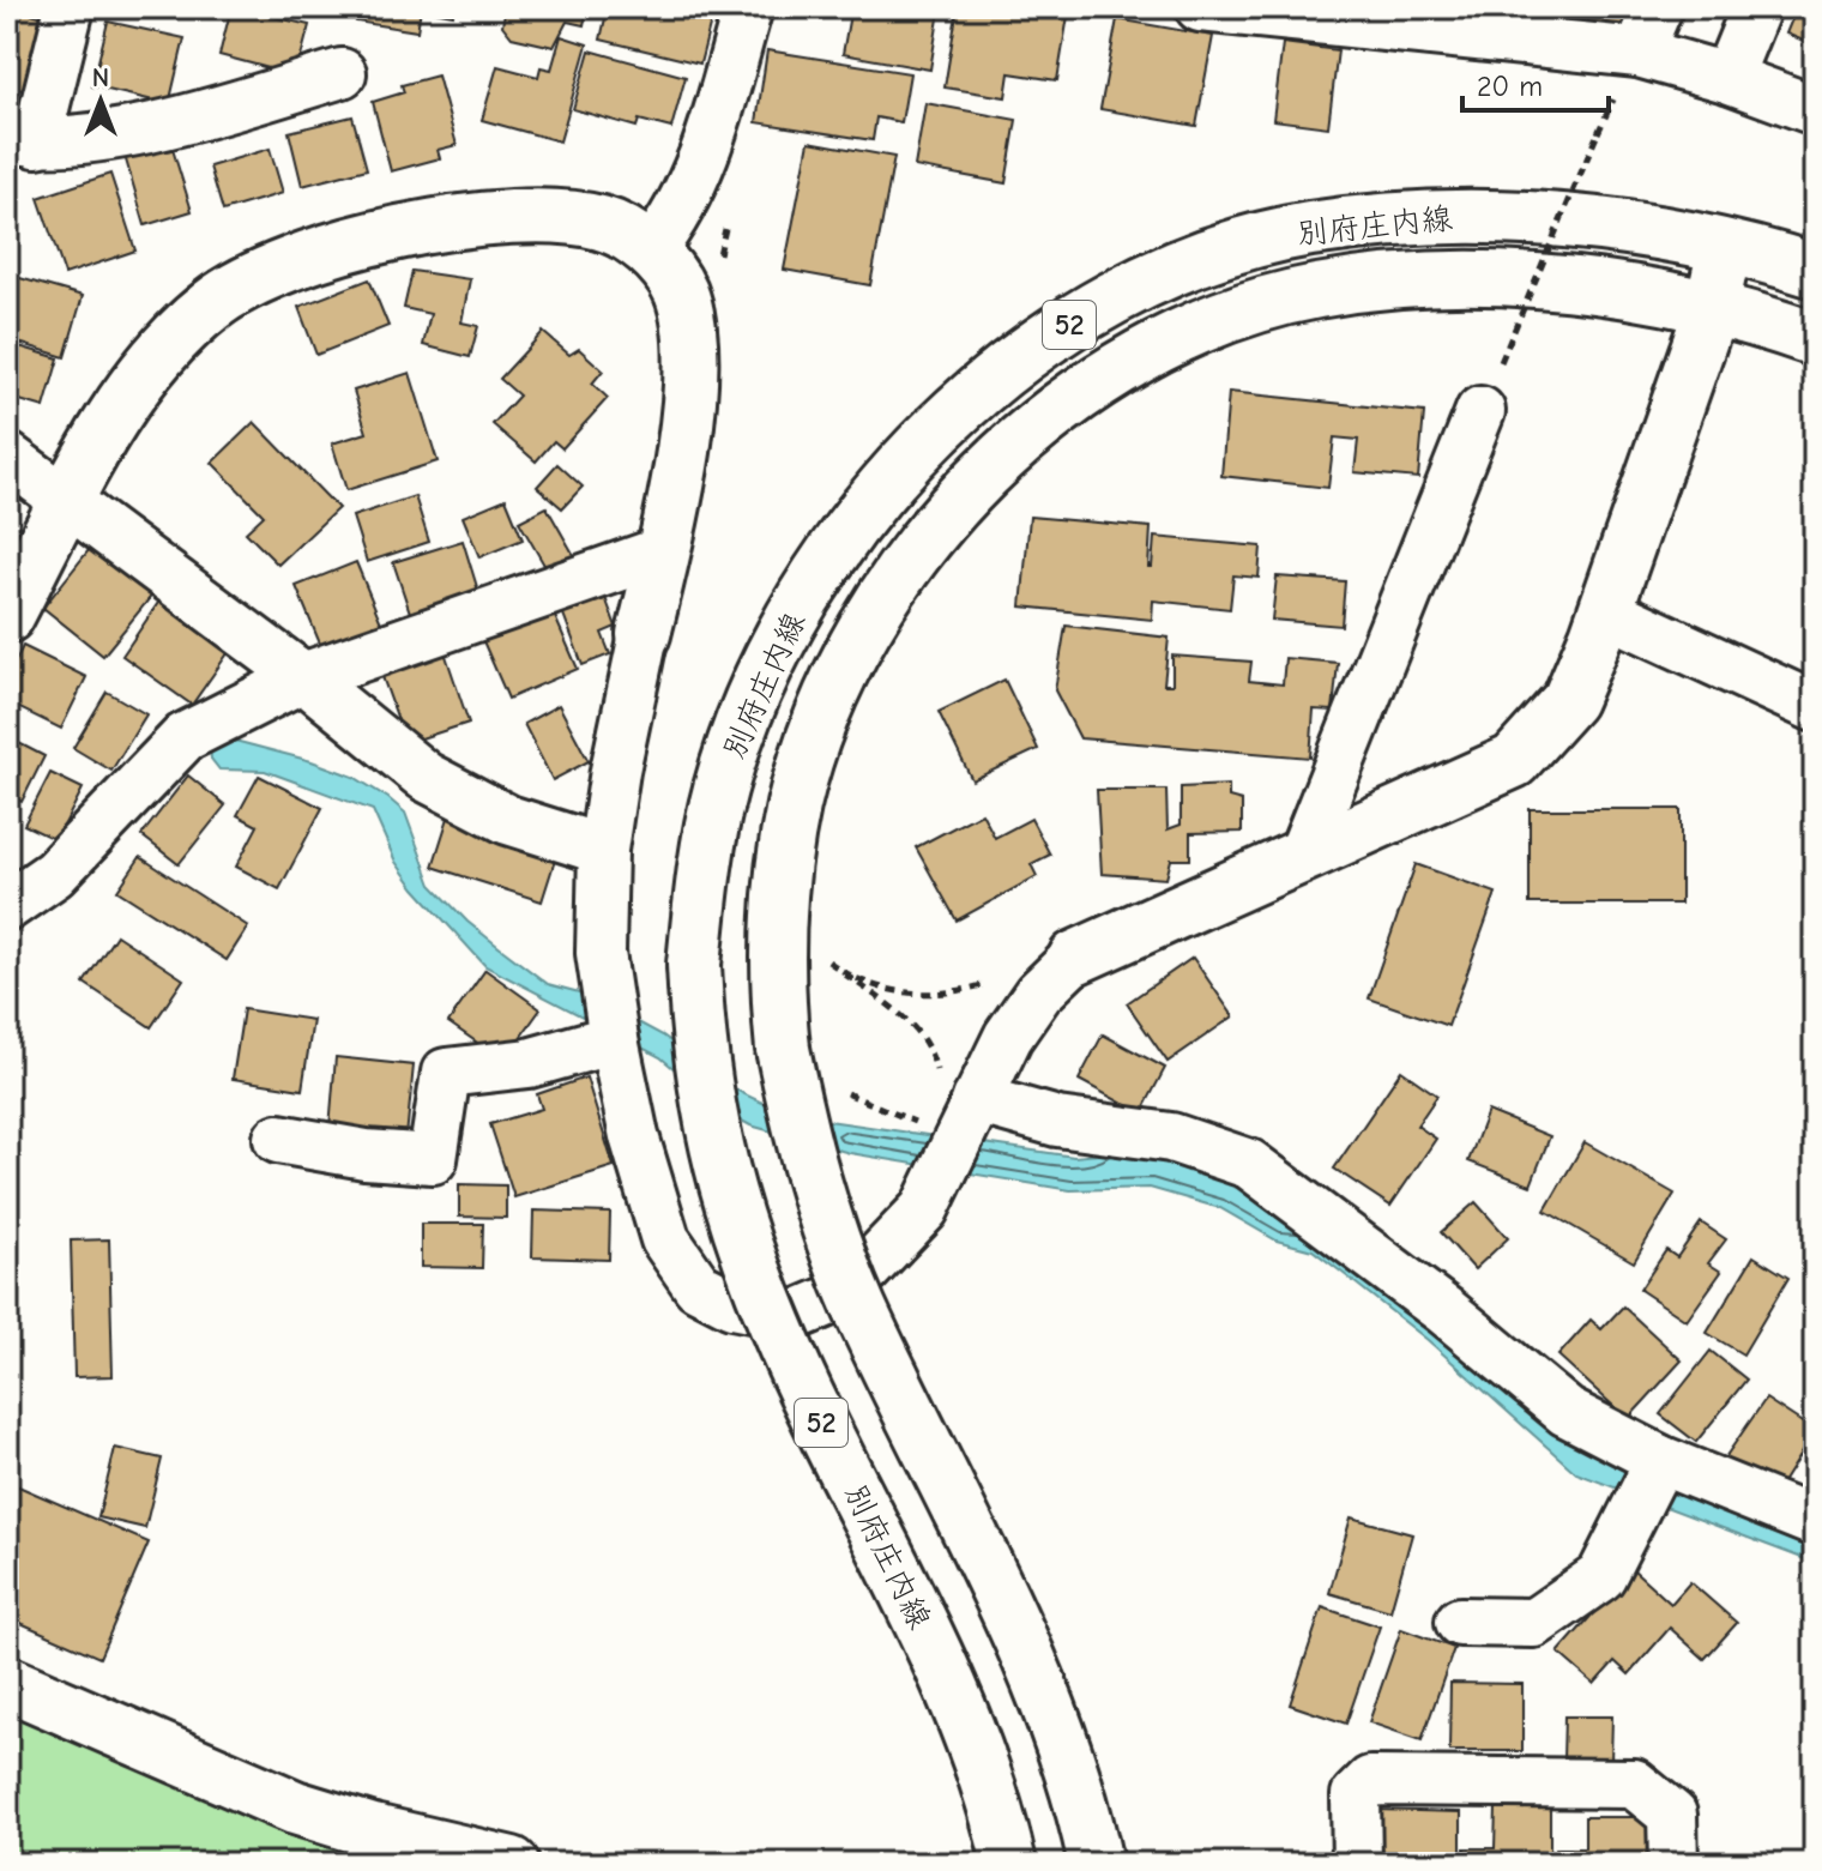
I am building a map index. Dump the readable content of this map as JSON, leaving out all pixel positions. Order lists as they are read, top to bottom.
{
  "streets": {
    "main road": ["別府庄内線", "52"]
  },
  "scale_bar": "20 m",
  "north": "top"
}
